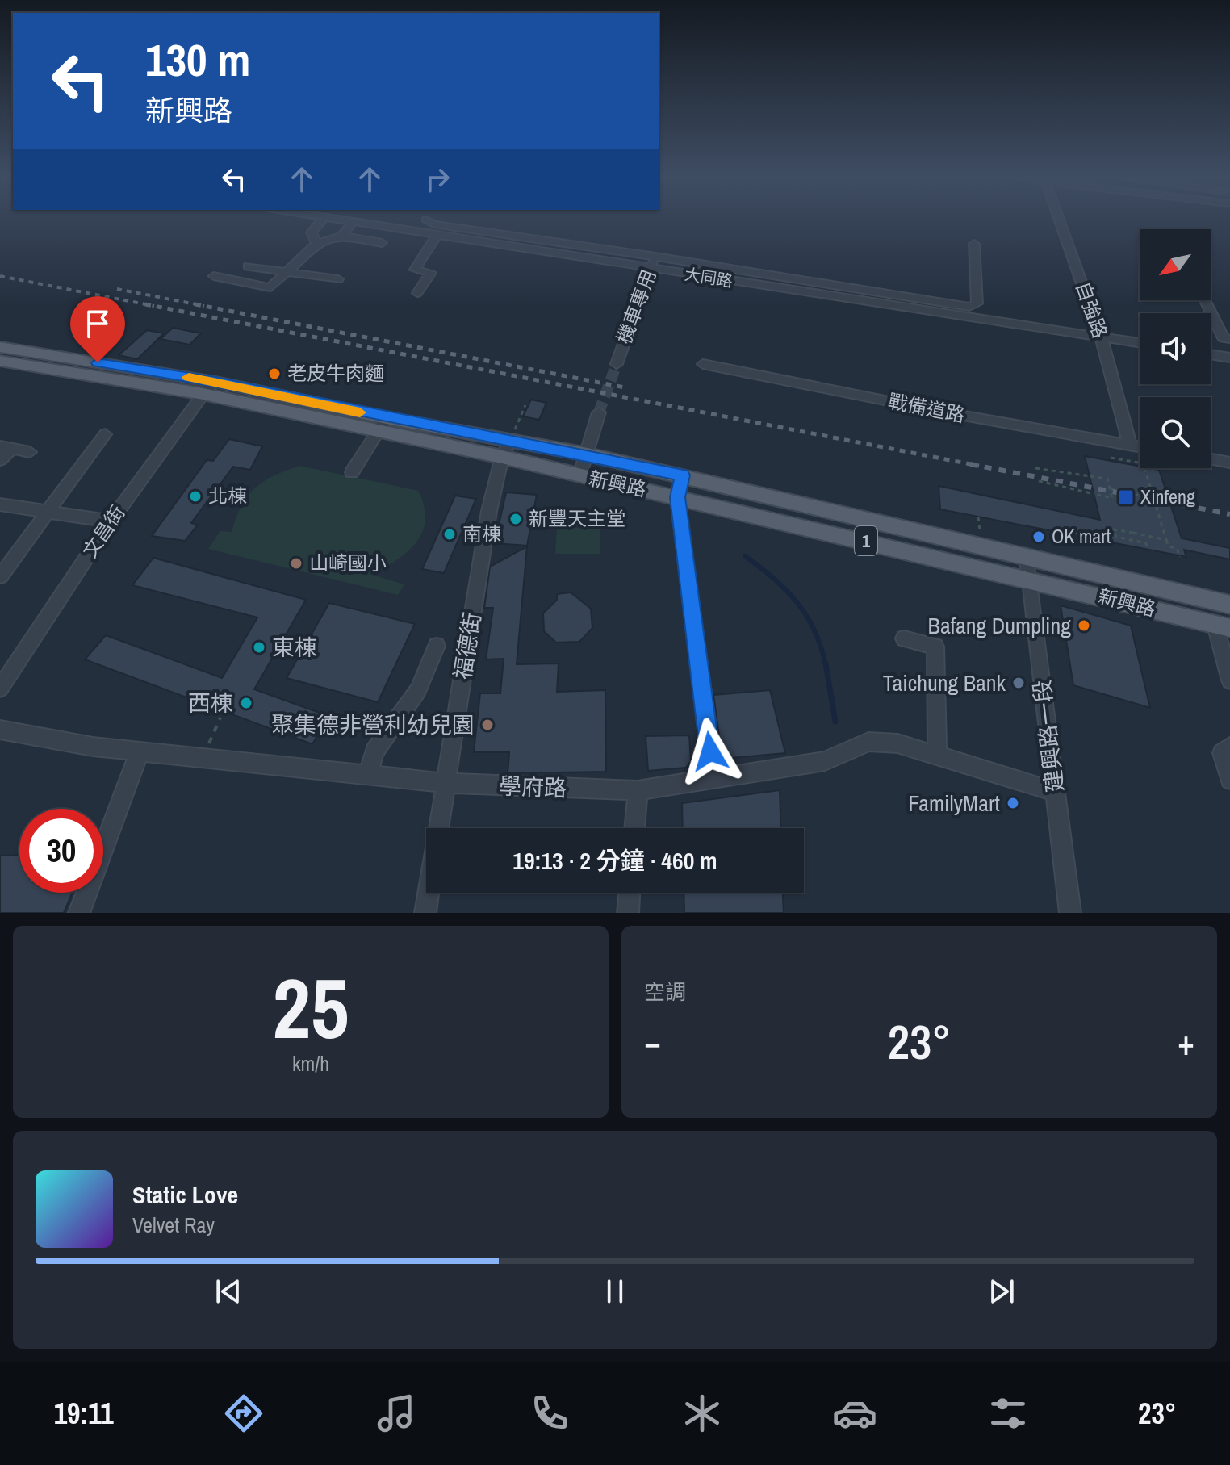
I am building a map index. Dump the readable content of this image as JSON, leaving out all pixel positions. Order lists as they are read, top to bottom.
{
  "streets": {
    "main road": ["新興路", "1"],
    "street": [
      "大同路",
      "機車專用",
      "自強路",
      "戰備道路",
      "文昌街",
      "福德街",
      "建興路一段",
      "學府路"
    ]
  },
  "crossings": [
    ["大同路", "機車專用"],
    ["大同路", "自強路"],
    ["自強路", "戰備道路"],
    ["新興路", "文昌街"],
    ["新興路", "福德街"],
    ["新興路", "建興路一段"],
    ["福德街", "學府路"],
    ["建興路一段", "學府路"]
  ],
  "places": {
    "other": [
      "老皮牛肉麵",
      "北棟",
      "新豐天主堂",
      "南棟",
      "OK mart",
      "山崎國小",
      "Bafang Dumpling",
      "東棟",
      "Taichung Bank",
      "西棟",
      "聚集德非營利幼兒園",
      "FamilyMart"
    ],
    "transit": ["Xinfeng"]
  },
  "north": "bottom left",
  "page": {
    "turn": ["130 m", "新興路"],
    "limit": "30",
    "trip": "19:13 · 2 分鐘 · 460 m",
    "tile": [
      ["25", "km/h"],
      "空調"
    ],
    "heat": ["−", "23°", "+"],
    "song": ["Static Love", "Velvet Ray"],
    "tabs": ["19:11", "23°"]
  }
}
